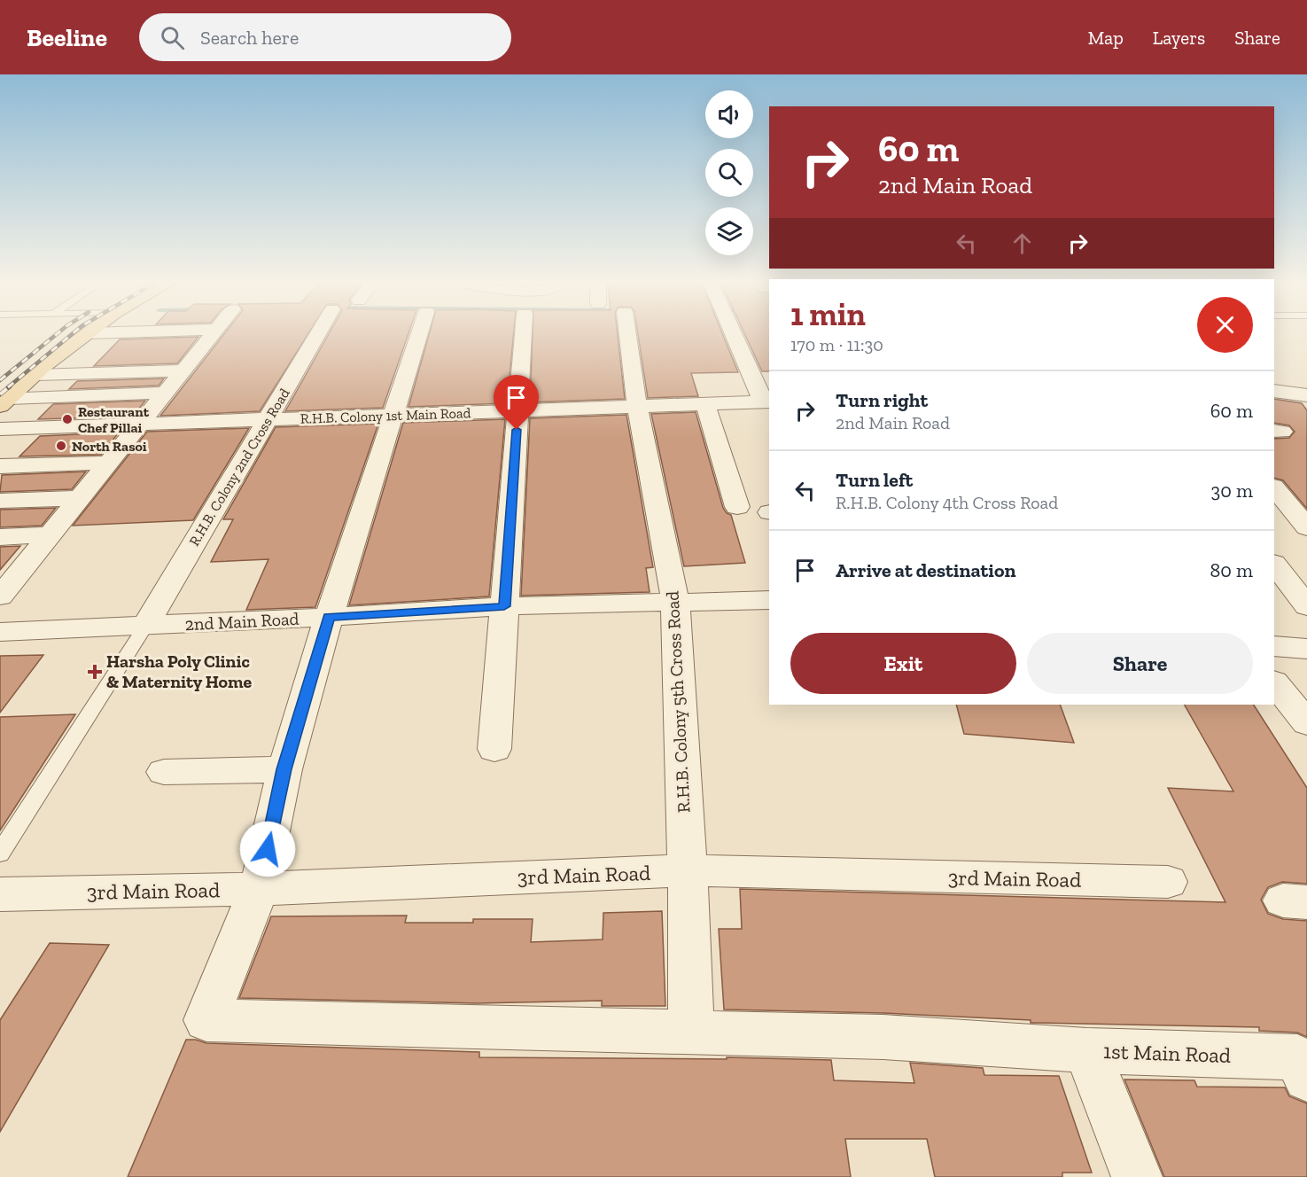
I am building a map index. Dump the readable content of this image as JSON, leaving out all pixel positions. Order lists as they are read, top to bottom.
{
  "streets": {
    "street": [
      "R.H.B. Colony 1st Main Road",
      "R.H.B. Colony 2nd Cross Road",
      "2nd Main Road",
      "R.H.B. Colony 5th Cross Road",
      "3rd Main Road",
      "1st Main Road"
    ]
  },
  "crossings": [
    ["R.H.B. Colony 1st Main Road", "R.H.B. Colony 2nd Cross Road"],
    ["R.H.B. Colony 1st Main Road", "R.H.B. Colony 5th Cross Road"],
    ["R.H.B. Colony 2nd Cross Road", "2nd Main Road"],
    ["2nd Main Road", "R.H.B. Colony 5th Cross Road"],
    ["R.H.B. Colony 5th Cross Road", "3rd Main Road"]
  ],
  "places": {
    "other": ["Restaurant Chef Pillai", "North Rasoi"],
    "health": ["Harsha Poly Clinic & Maternity Home"]
  },
  "page": {
    "header": "Beeline",
    "search": "Search here",
    "nav": ["Map", "Layers", "Share"],
    "turn": ["60 m", "2nd Main Road"],
    "heading": ["1 min", "170 m · 11:30"],
    "list": [
      {
        "name": "Turn right",
        "note": "2nd Main Road",
        "value": "60 m"
      },
      {
        "name": "Turn left",
        "note": "R.H.B. Colony 4th Cross Road",
        "value": "30 m"
      },
      {
        "name": "Arrive at destination",
        "value": "80 m"
      }
    ],
    "buttons": ["Exit", "Share"]
  }
}
